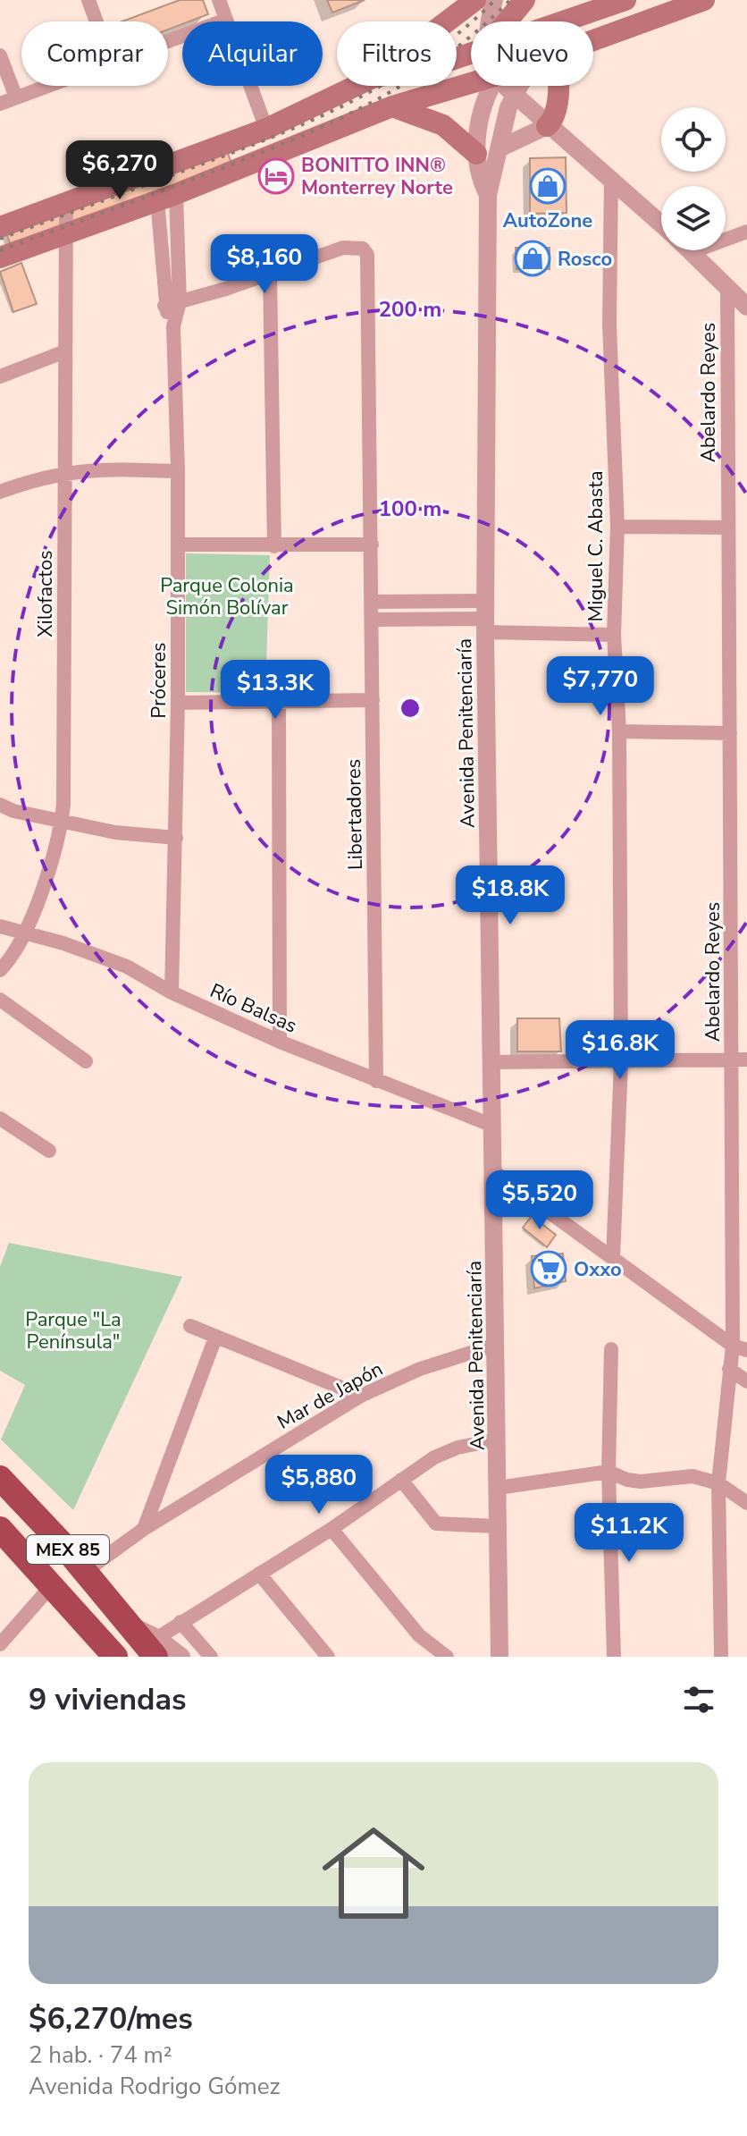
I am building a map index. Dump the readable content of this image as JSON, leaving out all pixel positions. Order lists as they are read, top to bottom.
{
  "streets": {
    "highway": ["MEX 85"],
    "street": [
      "Abelardo Reyes",
      "Miguel C. Abasta",
      "Xilofactos",
      "Próceres",
      "Avenida Penitenciaría",
      "Libertadores",
      "Río Balsas",
      "Mar de Japón"
    ]
  },
  "crossings": [
    ["Xilofactos", "Río Balsas"],
    ["Próceres", "Río Balsas"],
    ["Avenida Penitenciaría", "Río Balsas"],
    ["Avenida Penitenciaría", "Mar de Japón"],
    ["Libertadores", "Río Balsas"],
    ["Mar de Japón", "MEX 85"]
  ],
  "parks": ["Parque Colonia Simón Bolívar", "Parque \"La Península\""],
  "places": {
    "hotel": ["BONITTO INN® Monterrey Norte"],
    "shop": ["AutoZone", "Rosco"],
    "supermarket": ["Oxxo"]
  },
  "page": {
    "chip": [
      "Comprar",
      "Alquilar",
      "Filtros",
      "Nuevo"
    ],
    "price": [
      "$6,270",
      "$8,160",
      "$7,770",
      "$13.3K",
      "$18.8K",
      "$16.8K",
      "$5,520",
      "$5,880",
      "$11.2K"
    ],
    "heading": "9 viviendas",
    "list": [
      {
        "name": "$6,270/mes",
        "note": "2 hab. · 74 m² · Avenida Rodrigo Gómez"
      }
    ]
  },
  "rings": ["200 m", "100 m"]
}
